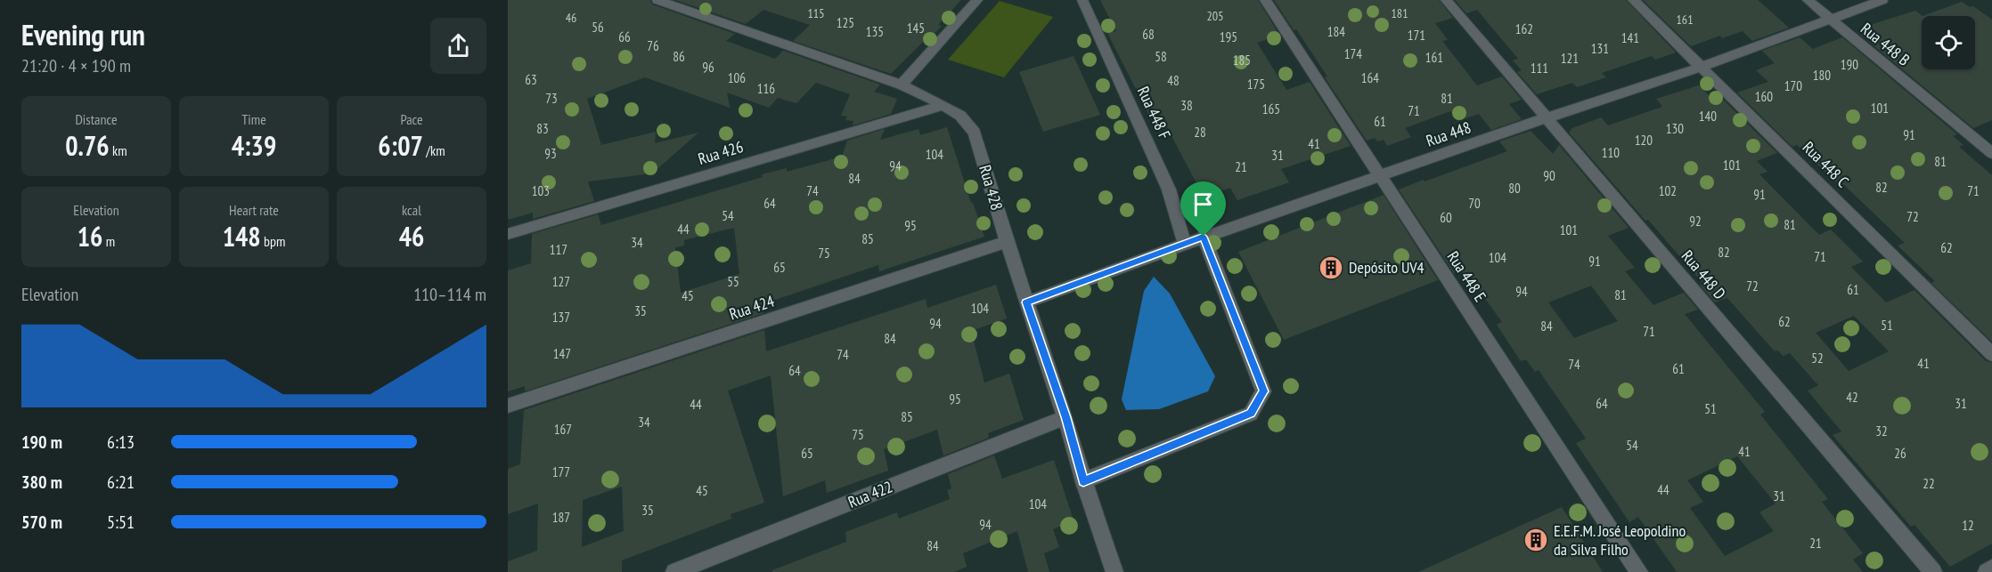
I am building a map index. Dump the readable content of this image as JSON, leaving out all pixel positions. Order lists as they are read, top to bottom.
{
  "streets": {
    "street": [
      "Rua 448 B",
      "Rua 448 F",
      "Rua 448",
      "Rua 426",
      "Rua 448 C",
      "Rua 428",
      "Rua 448 D",
      "Rua 448 E",
      "Rua 424",
      "Rua 422"
    ]
  },
  "crossings": [
    ["Rua 448 B", "Rua 448"],
    ["Rua 448 F", "Rua 448"],
    ["Rua 448", "Rua 448 C"],
    ["Rua 448", "Rua 428"],
    ["Rua 448", "Rua 448 D"],
    ["Rua 448", "Rua 448 E"],
    ["Rua 426", "Rua 428"],
    ["Rua 428", "Rua 424"],
    ["Rua 428", "Rua 422"]
  ],
  "places": {
    "building": ["Depósito UV4", "E.E.F.M. José Leopoldino da Silva Filho"]
  },
  "house_numbers": [
    "115",
    "181",
    "205",
    "46",
    "161",
    "125",
    "56",
    "145",
    "162",
    "135",
    "184",
    "68",
    "171",
    "66",
    "195",
    "141",
    "76",
    "131",
    "174",
    "86",
    "58",
    "161",
    "121",
    "185",
    "190",
    "96",
    "111",
    "180",
    "106",
    "164",
    "63",
    "48",
    "175",
    "170",
    "116",
    "160",
    "73",
    "81",
    "38",
    "101",
    "165",
    "71",
    "140",
    "61",
    "83",
    "130",
    "28",
    "91",
    "120",
    "41",
    "110",
    "93",
    "104",
    "31",
    "81",
    "101",
    "94",
    "21",
    "90",
    "84",
    "82",
    "80",
    "103",
    "74",
    "102",
    "71",
    "91",
    "64",
    "70",
    "54",
    "72",
    "60",
    "92",
    "81",
    "95",
    "44",
    "101",
    "85",
    "34",
    "62",
    "117",
    "82",
    "75",
    "71",
    "104",
    "91",
    "65",
    "127",
    "55",
    "72",
    "61",
    "94",
    "81",
    "45",
    "104",
    "35",
    "137",
    "62",
    "94",
    "51",
    "84",
    "71",
    "84",
    "147",
    "74",
    "52",
    "41",
    "74",
    "61",
    "64",
    "42",
    "95",
    "64",
    "31",
    "44",
    "51",
    "85",
    "34",
    "167",
    "32",
    "75",
    "54",
    "41",
    "65",
    "26",
    "177",
    "22",
    "44",
    "45",
    "31",
    "104",
    "35",
    "187",
    "94",
    "12",
    "21",
    "84"
  ],
  "page": {
    "heading": ["Evening run", "21:20 · 4 × 190 m"],
    "stats": [
      ["Distance", "0.76 km"],
      ["Time", "4:39"],
      ["Pace", "6:07 /km"],
      ["Elevation", "16 m"],
      ["Heart rate", "148 bpm"],
      ["kcal", "46"]
    ],
    "chart": ["Elevation", "110–114 m"],
    "list": [
      {
        "name": "190 m",
        "note": "6:13"
      },
      {
        "name": "380 m",
        "note": "6:21"
      },
      {
        "name": "570 m",
        "note": "5:51"
      }
    ]
  }
}
